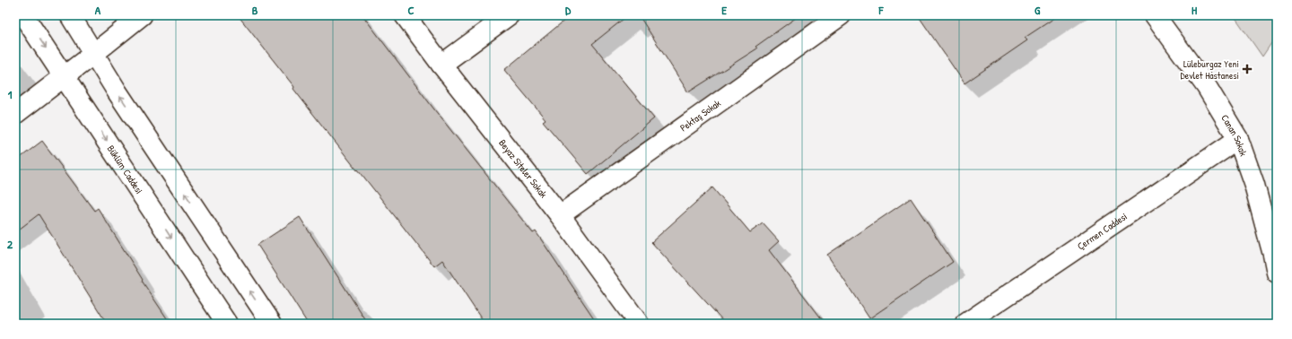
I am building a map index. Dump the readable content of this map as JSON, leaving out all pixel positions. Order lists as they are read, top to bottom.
{
  "streets": {
    "street": [
      "Pektaş Sokak",
      "Canan Sokak",
      "Beyaz Siteler Sokak",
      "Büklüm Caddesi",
      "Çermen Caddesi"
    ]
  },
  "crossings": [
    ["Pektaş Sokak", "Beyaz Siteler Sokak"],
    ["Canan Sokak", "Çermen Caddesi"]
  ],
  "places": {
    "health": ["Lüleburgaz Yeni Devlet Hastanesi"]
  },
  "grid": {
    "columns": [
      "A",
      "B",
      "C",
      "D",
      "E",
      "F",
      "G",
      "H"
    ],
    "rows": ["1", "2"]
  }
}
